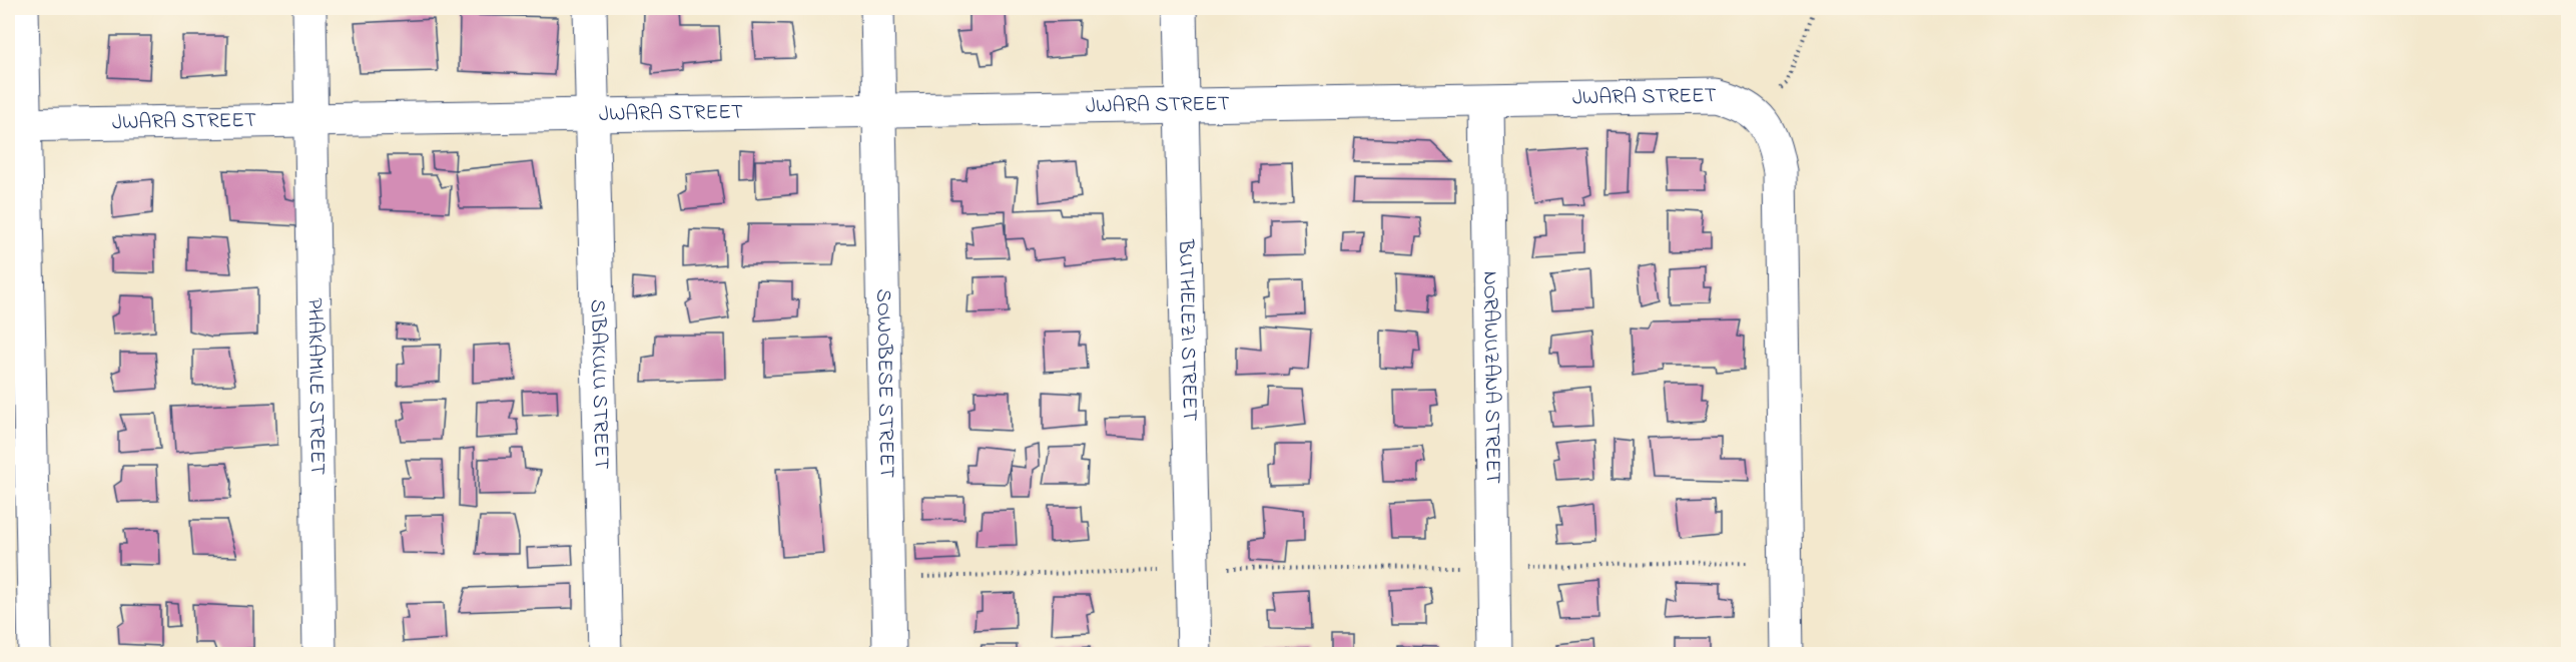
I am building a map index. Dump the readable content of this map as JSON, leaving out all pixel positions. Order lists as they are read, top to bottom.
{
  "streets": {
    "street": [
      "JWARA STREET",
      "BUTHELEZI STREET",
      "NORAWUZANA STREET",
      "SOWOBESE STREET",
      "SIBAKULU STREET",
      "PHAKAMILE STREET"
    ]
  },
  "crossings": [
    ["JWARA STREET", "BUTHELEZI STREET"],
    ["JWARA STREET", "NORAWUZANA STREET"],
    ["JWARA STREET", "SOWOBESE STREET"],
    ["JWARA STREET", "SIBAKULU STREET"],
    ["JWARA STREET", "PHAKAMILE STREET"]
  ]
}
